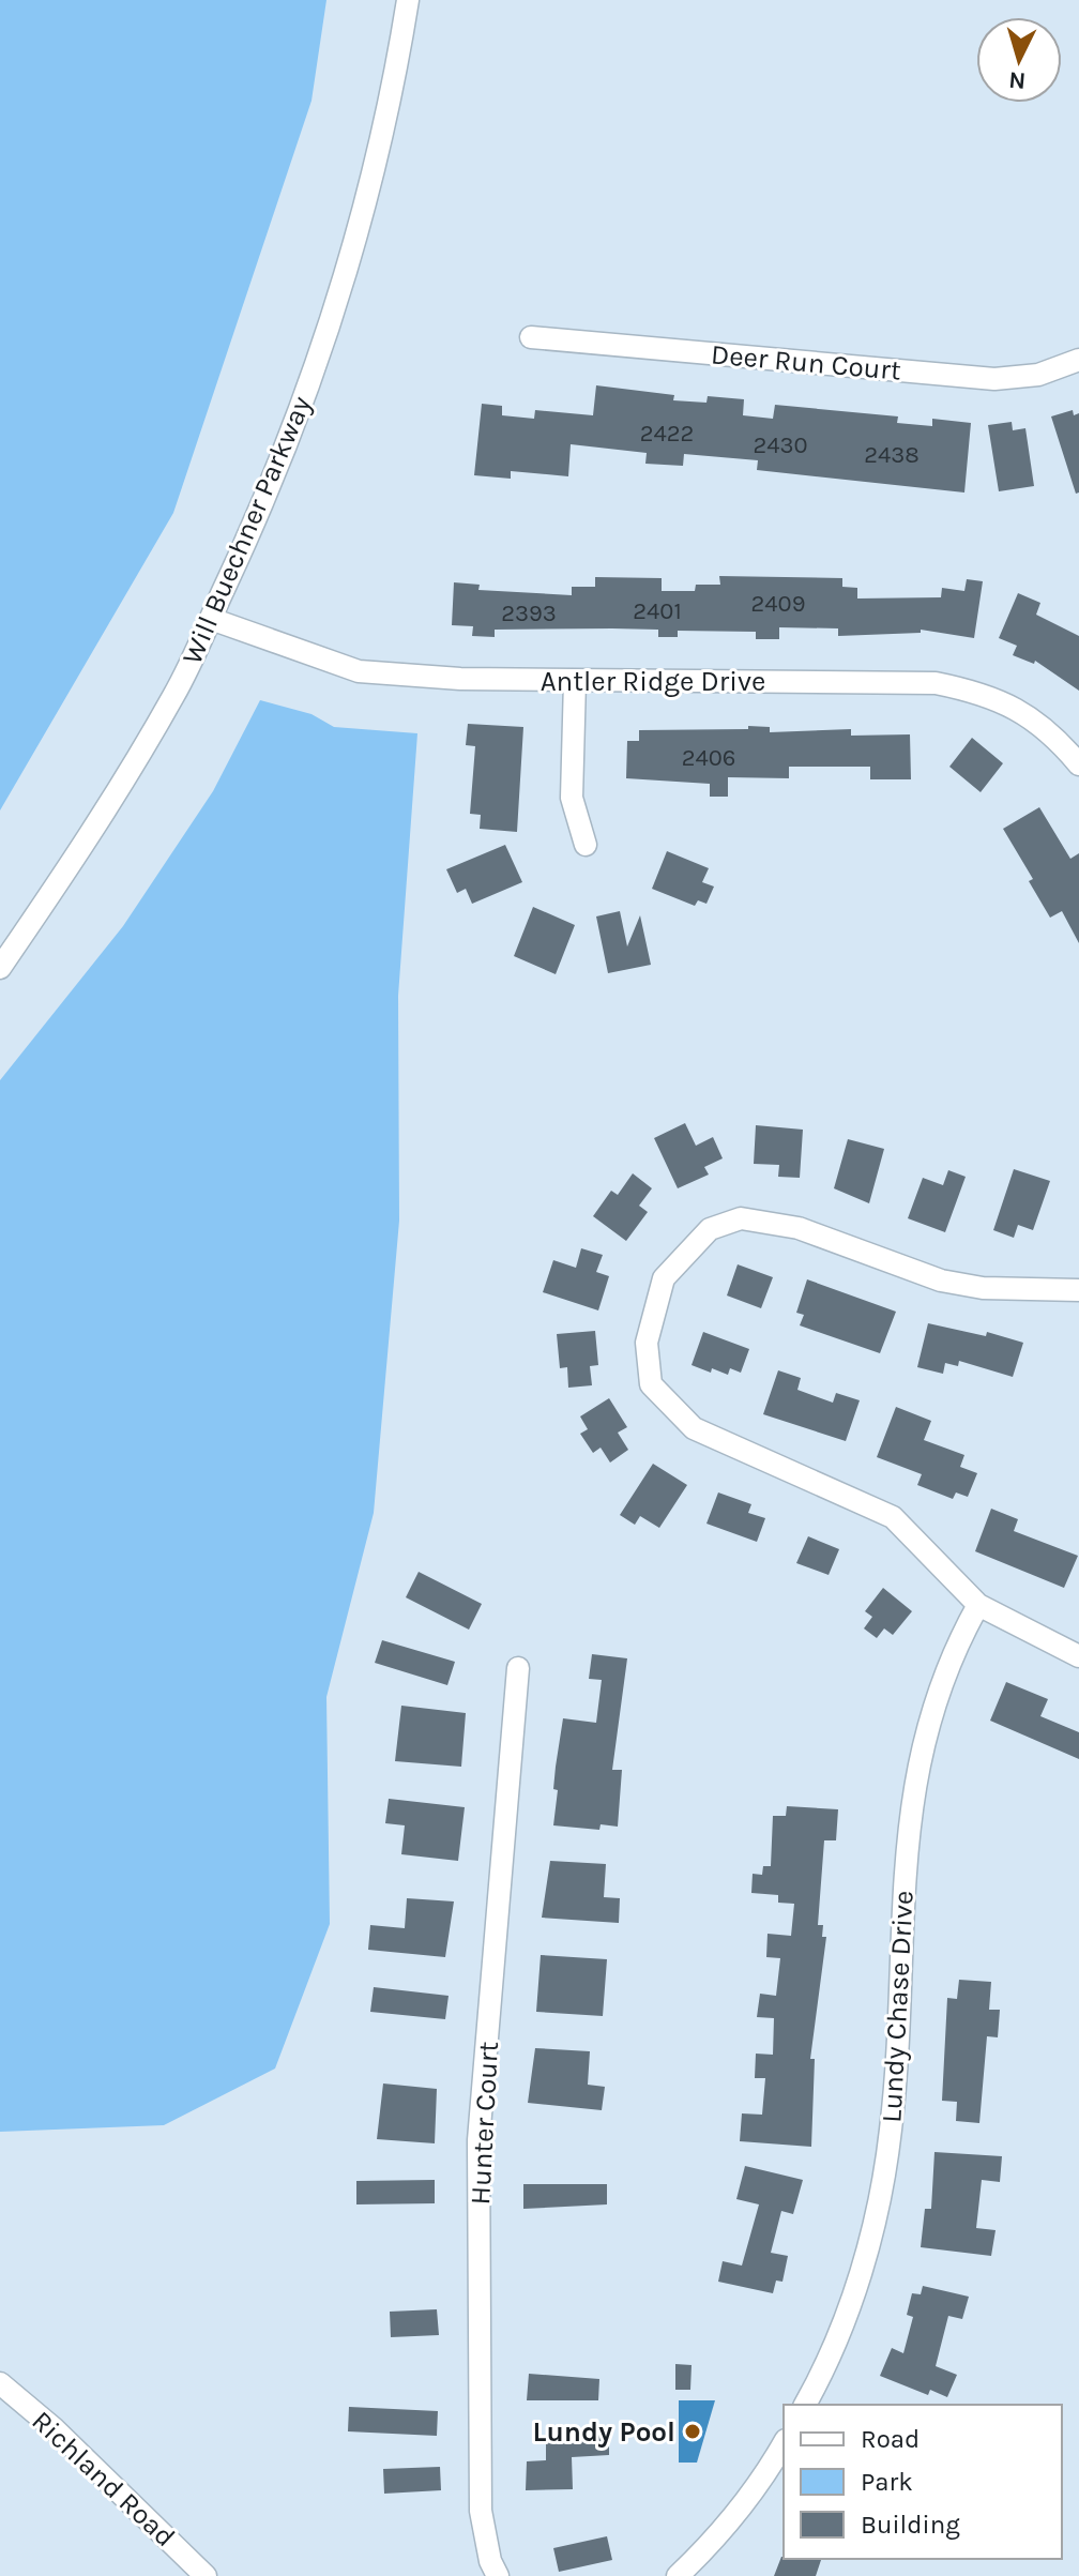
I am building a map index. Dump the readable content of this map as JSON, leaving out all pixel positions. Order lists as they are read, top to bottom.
{
  "streets": {
    "street": [
      "Deer Run Court",
      "Will Buechner Parkway",
      "Antler Ridge Drive",
      "Lundy Chase Drive",
      "Hunter Court",
      "Richland Road"
    ]
  },
  "crossings": [
    ["Will Buechner Parkway", "Antler Ridge Drive"]
  ],
  "places": ["Lundy Pool"],
  "house_numbers": [
    "2422",
    "2430",
    "2438",
    "2409",
    "2401",
    "2393",
    "2406"
  ],
  "legend": ["Road", "Park", "Building"],
  "north": "bottom"
}
